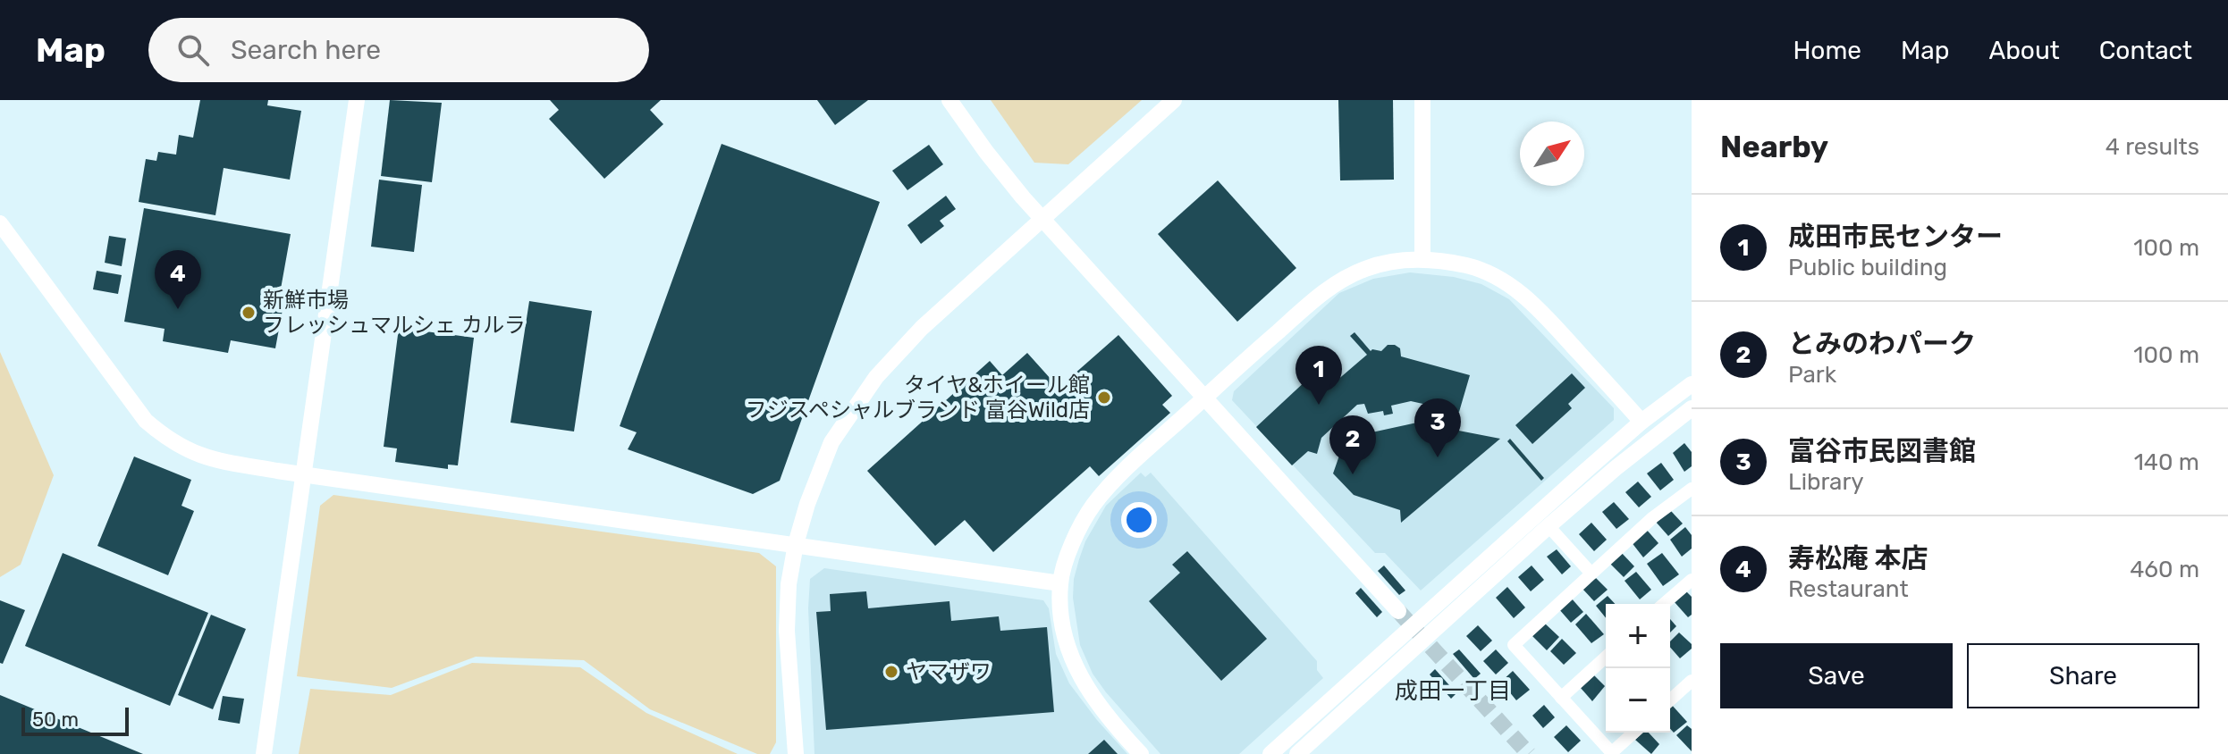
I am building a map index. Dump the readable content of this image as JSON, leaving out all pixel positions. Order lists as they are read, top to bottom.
{
  "districts": ["成田一丁目"],
  "places": ["新鮮市場 フレッシュマルシェ カルラ", "タイヤ&ホイール館 フジスペシャルブランド 富谷Wild店", "ヤマザワ"],
  "scale_bar": "50 m",
  "north": "top right",
  "page": {
    "header": "Map",
    "search": "Search here",
    "nav": [
      "Home",
      "Map",
      "About",
      "Contact"
    ],
    "heading": ["Nearby", "4 results"],
    "list": [
      {
        "mark": "1",
        "name": "成田市民センター",
        "note": "Public building",
        "value": "100 m"
      },
      {
        "mark": "2",
        "name": "とみのわパーク",
        "note": "Park",
        "value": "100 m"
      },
      {
        "mark": "3",
        "name": "富谷市民図書館",
        "note": "Library",
        "value": "140 m"
      },
      {
        "mark": "4",
        "name": "寿松庵 本店",
        "note": "Restaurant",
        "value": "460 m"
      }
    ],
    "pins": [
      "4",
      "1",
      "3",
      "2"
    ],
    "map_buttons": ["+", "−"],
    "buttons": ["Save", "Share"],
    "scale": "50 m"
  }
}
